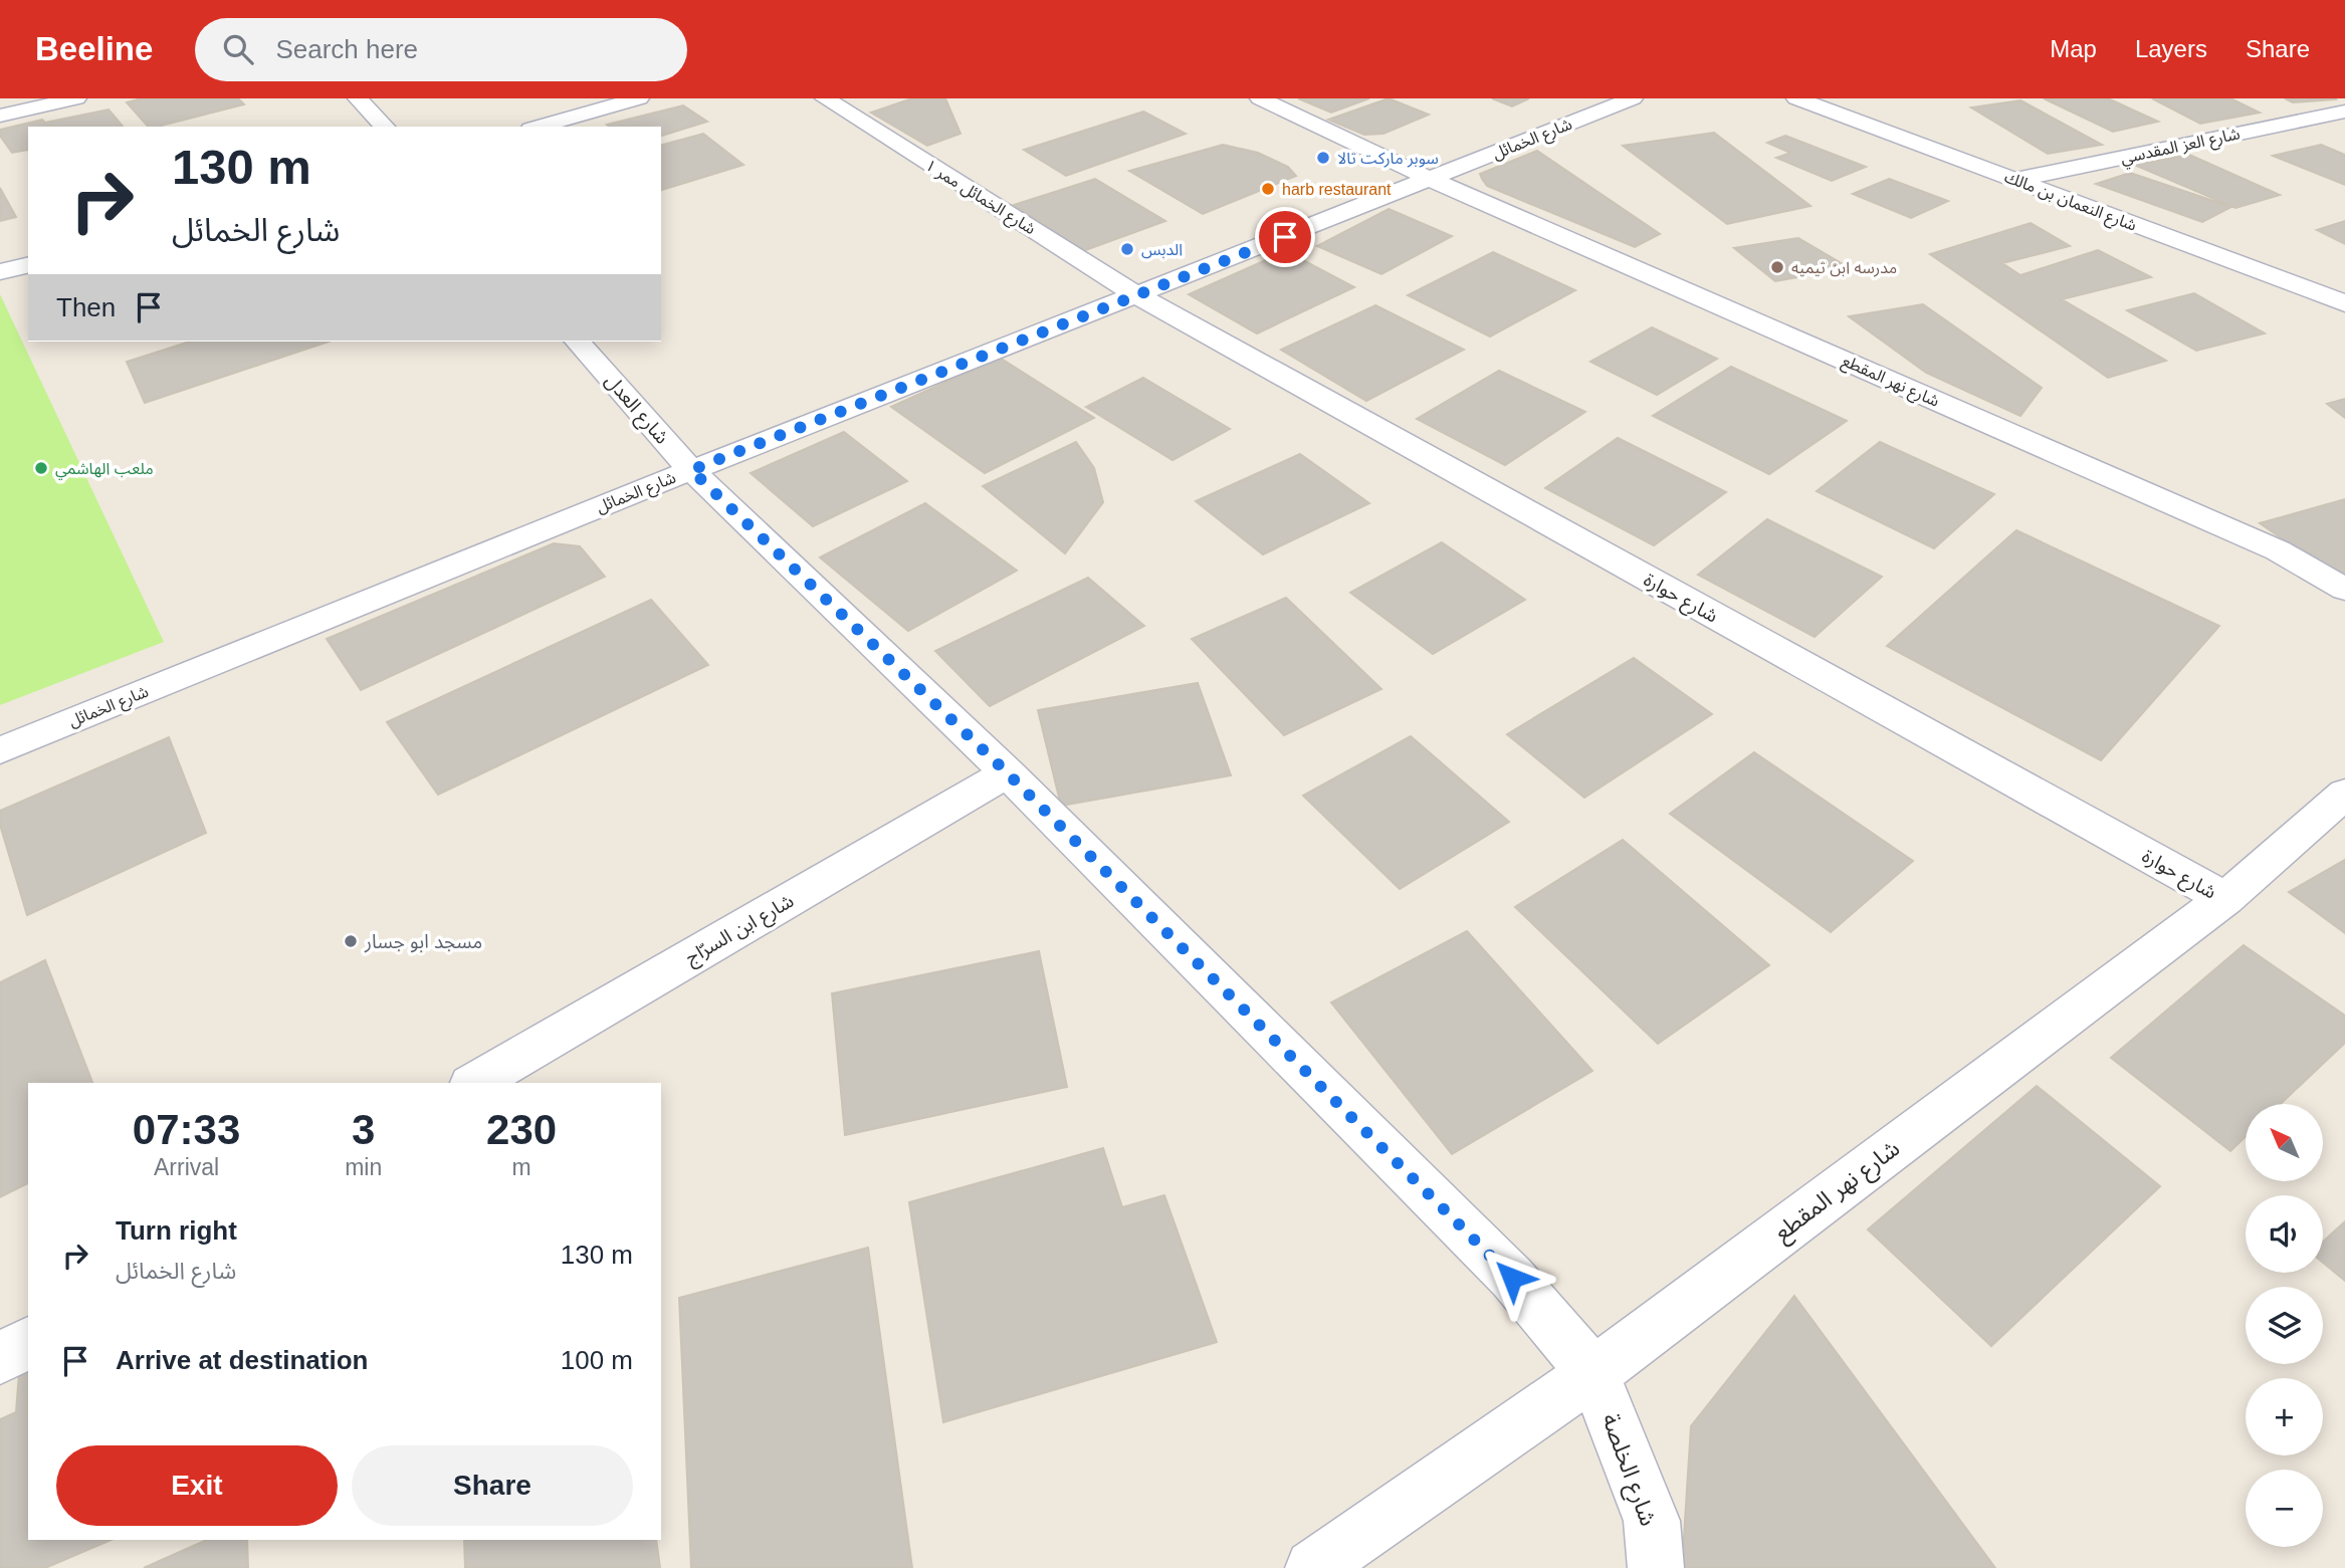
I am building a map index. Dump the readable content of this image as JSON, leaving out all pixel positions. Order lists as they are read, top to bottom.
{
  "streets": {
    "street": [
      "شارع الخمائل",
      "شارع العز المقدسي",
      "شارع الخمائل ممر ١",
      "شارع النعمان بن مالك",
      "شارع نهر المقطع",
      "شارع العدل",
      "شارع حوارة",
      "شارع ابن السرّاج",
      "شارع الخلصة"
    ]
  },
  "crossings": [
    ["شارع الخمائل", "شارع الخمائل ممر ١"],
    ["شارع الخمائل", "شارع نهر المقطع"],
    ["شارع الخمائل", "شارع العدل"],
    ["شارع الخمائل", "شارع حوارة"],
    ["شارع العز المقدسي", "شارع النعمان بن مالك"],
    ["شارع الخمائل ممر ١", "شارع حوارة"],
    ["شارع نهر المقطع", "شارع العدل"],
    ["شارع نهر المقطع", "شارع حوارة"],
    ["شارع نهر المقطع", "شارع الخلصة"],
    ["شارع العدل", "شارع ابن السرّاج"],
    ["شارع العدل", "شارع الخلصة"]
  ],
  "places": [
    "سوبر ماركت تالا",
    "harb restaurant",
    "الدبس",
    "مدرسه ابن تيميه",
    "ملعب الهاشمي",
    "مسجد ابو جسار"
  ],
  "north": "top left",
  "page": {
    "header": "Beeline",
    "search": "Search here",
    "nav": ["Map", "Layers", "Share"],
    "turn": ["130 m", "شارع الخمائل"],
    "then": "Then",
    "eta": [
      "07:33",
      "Arrival",
      "3",
      "min",
      "230",
      "m"
    ],
    "map_buttons": ["+", "−"],
    "list": [
      {
        "name": "Turn right",
        "note": "شارع الخمائل",
        "value": "130 m"
      },
      {
        "name": "Arrive at destination",
        "value": "100 m"
      }
    ],
    "buttons": ["Exit", "Share"]
  }
}
